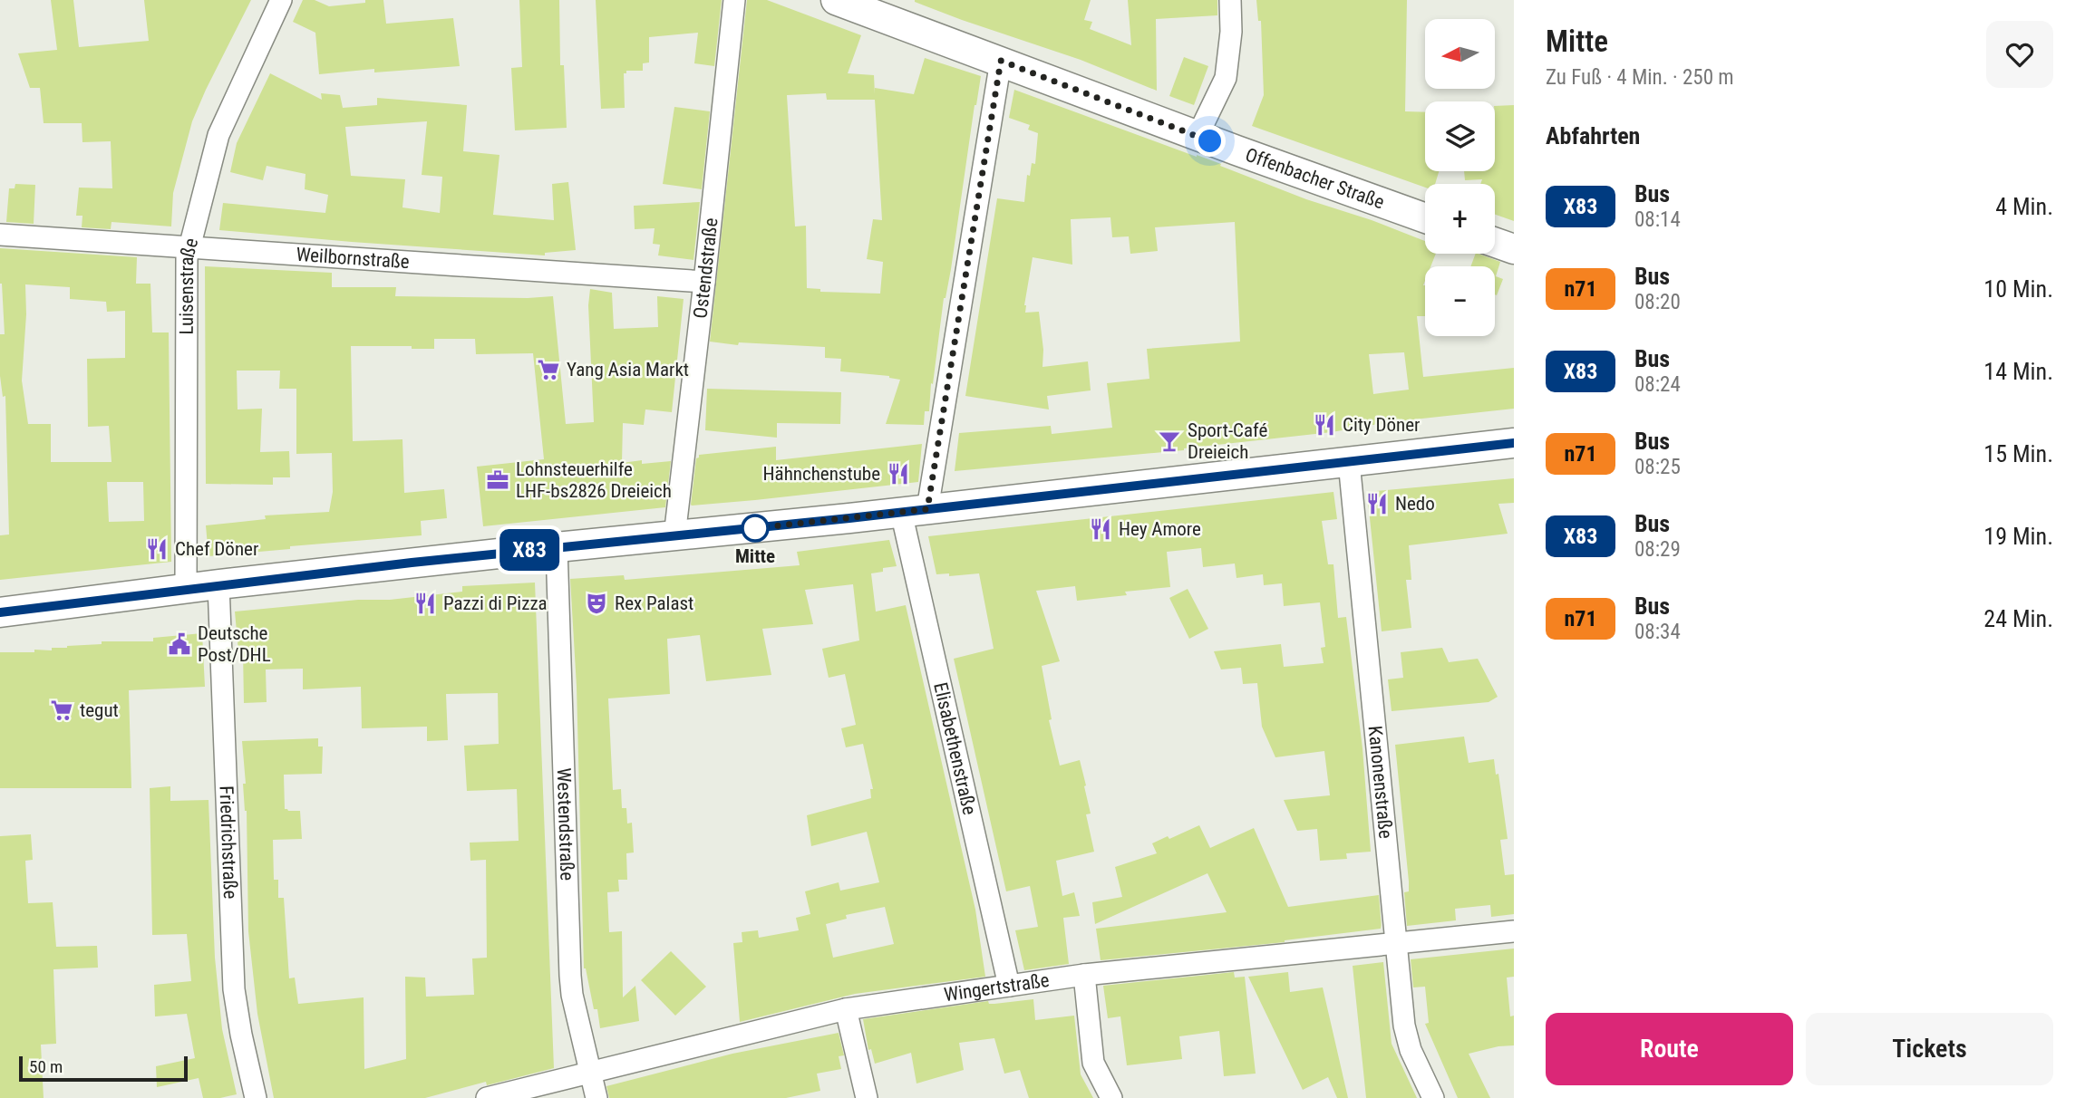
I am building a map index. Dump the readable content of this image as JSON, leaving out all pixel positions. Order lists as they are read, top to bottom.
{
  "streets": {
    "street": [
      "Offenbacher Straße",
      "Weilbornstraße",
      "Ostendstraße",
      "Luisenstraße",
      "Elisabethenstraße",
      "Kanonenstraße",
      "Westendstraße",
      "Friedrichstraße",
      "Wingertstraße"
    ]
  },
  "crossings": [
    ["Weilbornstraße", "Ostendstraße"],
    ["Weilbornstraße", "Luisenstraße"],
    ["Elisabethenstraße", "Wingertstraße"],
    ["Kanonenstraße", "Wingertstraße"],
    ["Westendstraße", "Wingertstraße"]
  ],
  "places": {
    "supermarket": ["Yang Asia Markt", "tegut"],
    "restaurant": [
      "City Döner",
      "Hähnchenstube",
      "Nedo",
      "Hey Amore",
      "Chef Döner",
      "Pazzi di Pizza"
    ],
    "bar": ["Sport-Café Dreieich"],
    "office": ["Lohnsteuerhilfe LHF-bs2826 Dreieich"],
    "other": ["Mitte"],
    "theatre": ["Rex Palast"],
    "public building": ["Deutsche Post/DHL"]
  },
  "lines": ["bus line X83"],
  "scale_bar": "50 m",
  "north": "left",
  "page": {
    "on_map": "X83",
    "heading": [
      ["Mitte", "Zu Fuß · 4 Min. · 250 m"],
      "Abfahrten"
    ],
    "map_buttons": ["+", "−"],
    "list": [
      {
        "mark": "X83",
        "name": "Bus",
        "note": "08:14",
        "value": "4 Min."
      },
      {
        "mark": "n71",
        "name": "Bus",
        "note": "08:20",
        "value": "10 Min."
      },
      {
        "mark": "X83",
        "name": "Bus",
        "note": "08:24",
        "value": "14 Min."
      },
      {
        "mark": "n71",
        "name": "Bus",
        "note": "08:25",
        "value": "15 Min."
      },
      {
        "mark": "X83",
        "name": "Bus",
        "note": "08:29",
        "value": "19 Min."
      },
      {
        "mark": "n71",
        "name": "Bus",
        "note": "08:34",
        "value": "24 Min."
      }
    ],
    "buttons": ["Route", "Tickets"],
    "scale": "50 m"
  }
}
